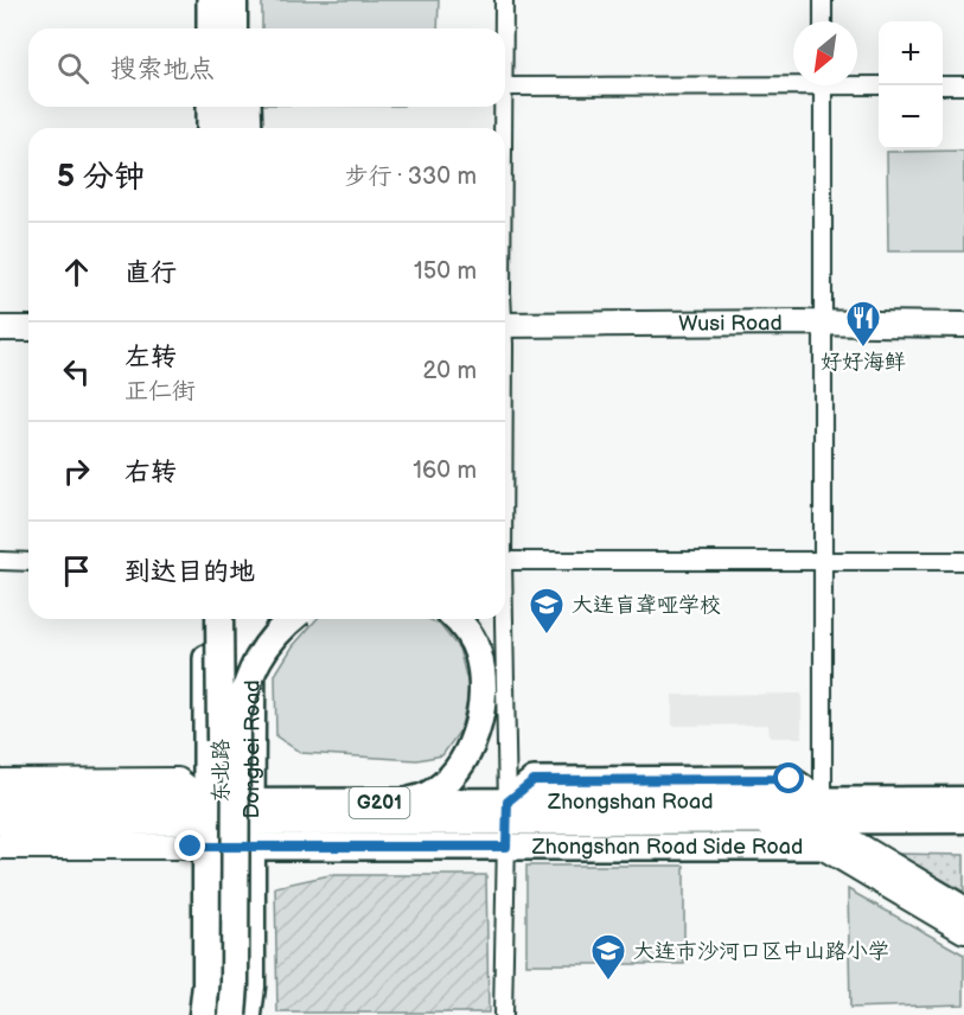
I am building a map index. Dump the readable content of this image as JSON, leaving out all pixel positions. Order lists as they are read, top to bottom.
{
  "streets": {
    "highway": [
      "Dongbei Road",
      "东北路",
      "Zhongshan Road",
      "G201"
    ],
    "main road": ["Wusi Road", "Zhongshan Road Side Road"]
  },
  "crossings": [
    ["Dongbei Road", "Zhongshan Road"],
    ["Zhongshan Road", "Zhongshan Road Side Road"]
  ],
  "places": {
    "restaurant": ["好好海鲜"],
    "school or university": ["大连盲聋哑学校", "大连市沙河口区中山路小学"]
  },
  "north": "bottom left",
  "page": {
    "map_buttons": ["+", "−"],
    "search": "搜索地点",
    "heading": ["5 分钟", "步行 · 330 m"],
    "list": [
      ["直行", "150 m"],
      ["左转", "正仁街", "20 m"],
      ["右转", "160 m"],
      "到达目的地"
    ]
  }
}
